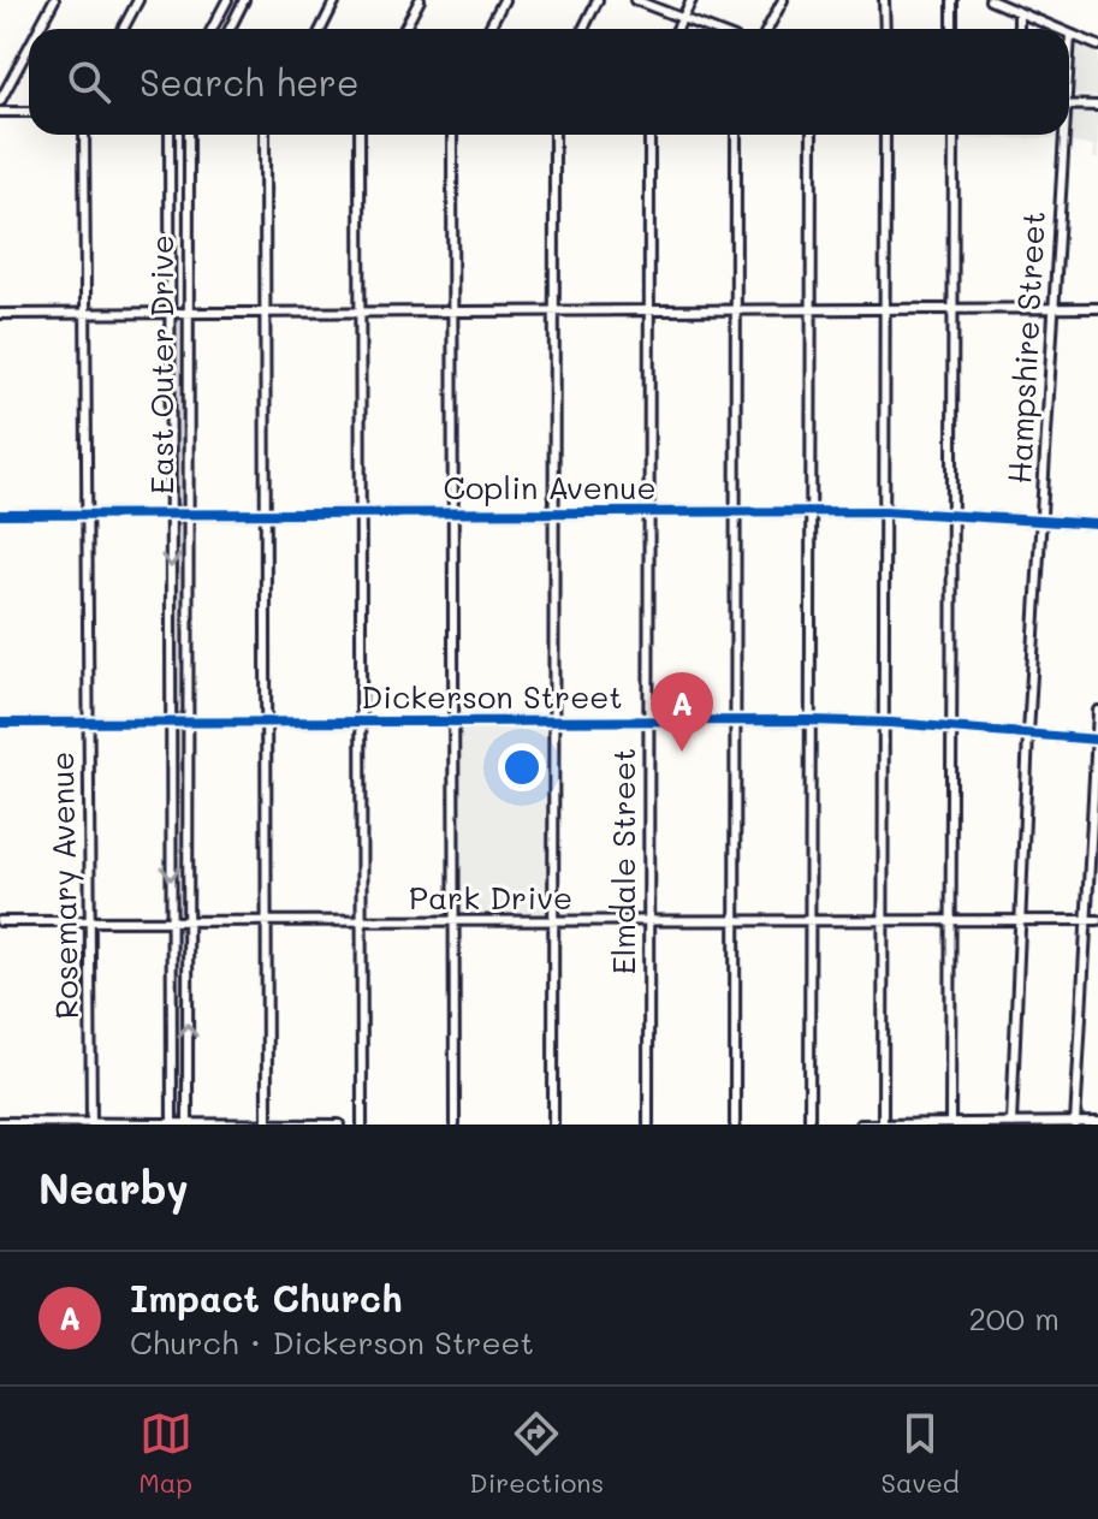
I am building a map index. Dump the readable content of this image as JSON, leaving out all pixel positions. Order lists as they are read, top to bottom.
{
  "streets": {
    "street": [
      "Hampshire Street",
      "East Outer Drive",
      "Coplin Avenue",
      "Dickerson Street",
      "Elmdale Street",
      "Rosemary Avenue",
      "Park Drive"
    ]
  },
  "crossings": [
    ["Hampshire Street", "Coplin Avenue"],
    ["Hampshire Street", "Dickerson Street"],
    ["Hampshire Street", "Park Drive"],
    ["East Outer Drive", "Coplin Avenue"],
    ["East Outer Drive", "Dickerson Street"],
    ["East Outer Drive", "Park Drive"],
    ["Coplin Avenue", "Elmdale Street"],
    ["Coplin Avenue", "Rosemary Avenue"],
    ["Dickerson Street", "Elmdale Street"],
    ["Dickerson Street", "Rosemary Avenue"],
    ["Elmdale Street", "Park Drive"],
    ["Rosemary Avenue", "Park Drive"]
  ],
  "page": {
    "search": "Search here",
    "pins": "A",
    "heading": "Nearby",
    "list": [
      {
        "mark": "A",
        "name": "Impact Church",
        "note": "Church · Dickerson Street",
        "value": "200 m"
      }
    ],
    "nav": ["Map", "Directions", "Saved"]
  }
}
